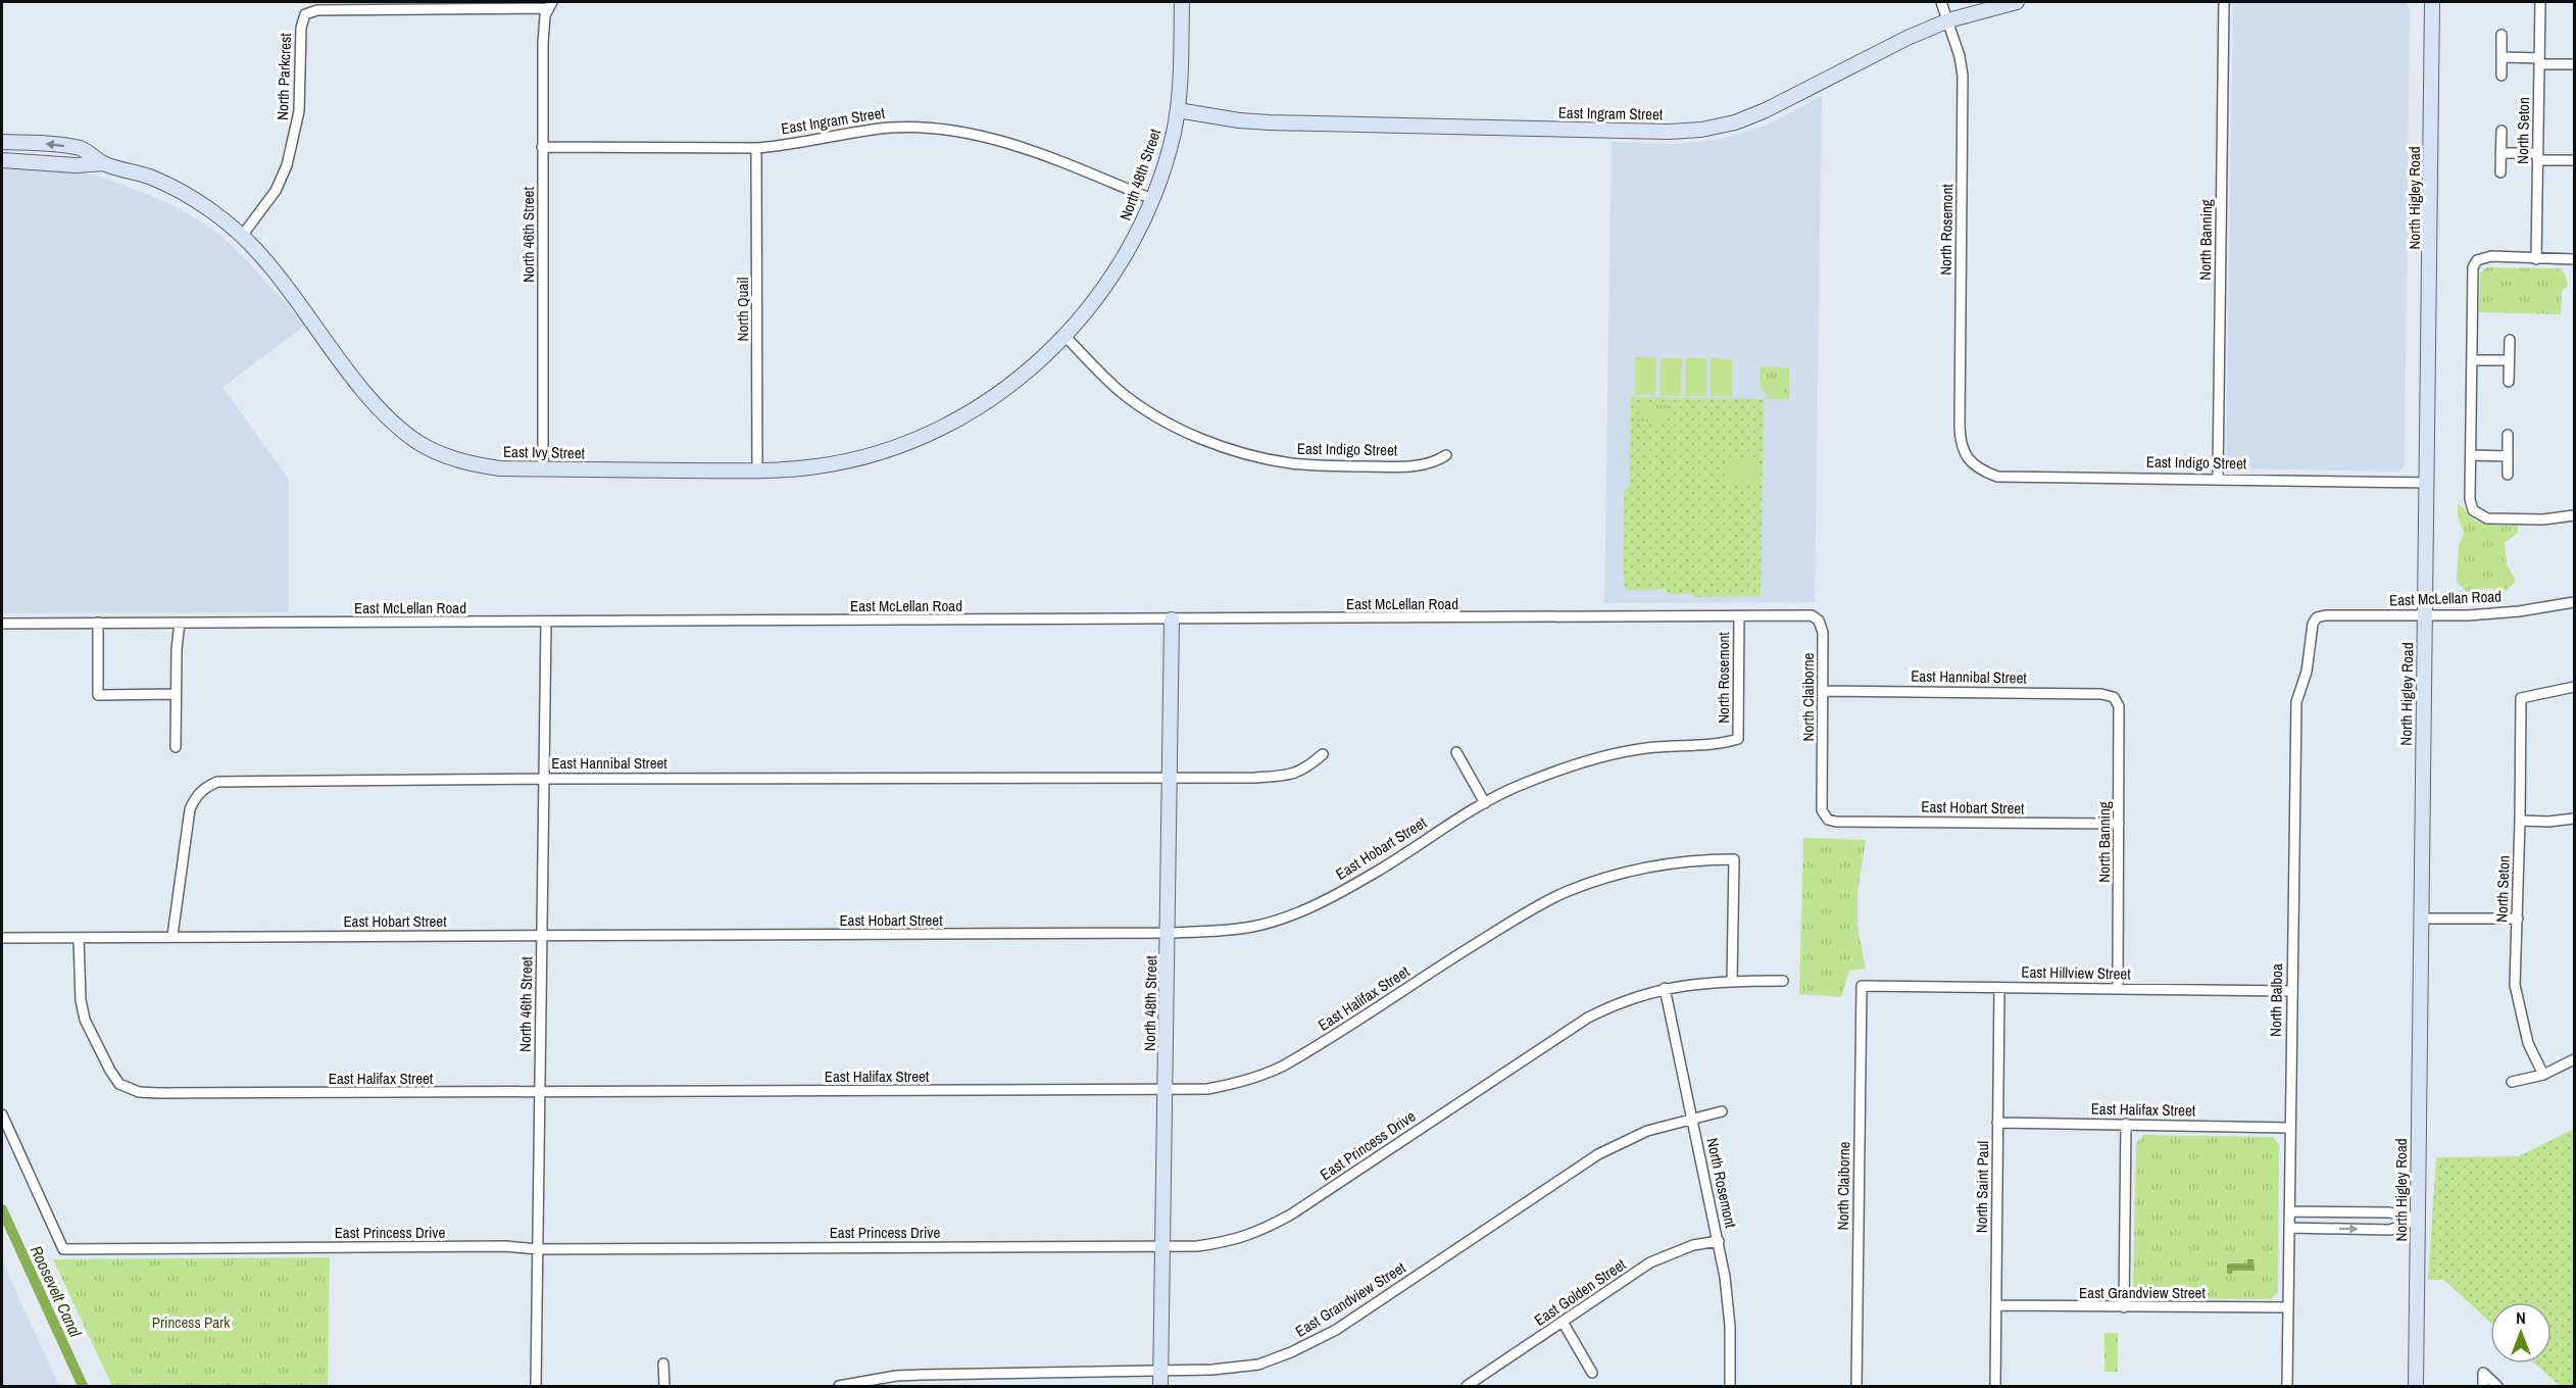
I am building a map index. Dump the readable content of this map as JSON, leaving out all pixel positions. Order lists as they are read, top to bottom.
{
  "streets": {
    "street": [
      "North Parkcrest",
      "East Ingram Street",
      "North Seton",
      "North 48th Street",
      "North Higley Road",
      "North Rosemont",
      "North 46th Street",
      "North Banning",
      "North Quail",
      "East Indigo Street",
      "East Ivy Street",
      "East McLellan Road",
      "East Hannibal Street",
      "North Claiborne",
      "East Hobart Street",
      "East Hillview Street",
      "East Halifax Street",
      "North Balboa",
      "East Princess Drive",
      "North Saint Paul",
      "East Golden Street",
      "East Grandview Street"
    ]
  },
  "crossings": [
    ["North Parkcrest", "North 46th Street"],
    ["North Parkcrest", "East Ivy Street"],
    ["East Ingram Street", "North 48th Street"],
    ["East Ingram Street", "North Rosemont"],
    ["East Ingram Street", "North 46th Street"],
    ["East Ingram Street", "North Quail"],
    ["North 48th Street", "East Indigo Street"],
    ["North 48th Street", "East Ivy Street"],
    ["North 48th Street", "East McLellan Road"],
    ["North 48th Street", "East Hannibal Street"],
    ["North 48th Street", "East Hobart Street"],
    ["North 48th Street", "East Halifax Street"],
    ["North 48th Street", "East Princess Drive"],
    ["North 48th Street", "East Grandview Street"],
    ["North Higley Road", "East Indigo Street"],
    ["North Higley Road", "East McLellan Road"],
    ["North Rosemont", "East Indigo Street"],
    ["North Rosemont", "East McLellan Road"],
    ["North Rosemont", "East Hobart Street"],
    ["North Rosemont", "East Princess Drive"],
    ["North Rosemont", "East Golden Street"],
    ["North Rosemont", "East Grandview Street"],
    ["North 46th Street", "East Ivy Street"],
    ["North 46th Street", "East McLellan Road"],
    ["North 46th Street", "East Hannibal Street"],
    ["North 46th Street", "East Hobart Street"],
    ["North 46th Street", "East Halifax Street"],
    ["North 46th Street", "East Princess Drive"],
    ["North Banning", "East Indigo Street"],
    ["North Banning", "East Hannibal Street"],
    ["North Banning", "East Hobart Street"],
    ["North Banning", "East Hillview Street"],
    ["North Quail", "East Ivy Street"],
    ["East Indigo Street", "East Ivy Street"],
    ["East McLellan Road", "North Claiborne"],
    ["East McLellan Road", "North Balboa"],
    ["East Hannibal Street", "North Claiborne"],
    ["East Hannibal Street", "East Hobart Street"],
    ["North Claiborne", "East Hobart Street"],
    ["North Claiborne", "East Hillview Street"],
    ["East Hobart Street", "East Halifax Street"],
    ["East Hillview Street", "North Balboa"],
    ["East Hillview Street", "North Saint Paul"],
    ["East Halifax Street", "North Balboa"],
    ["East Halifax Street", "East Princess Drive"],
    ["East Halifax Street", "North Saint Paul"],
    ["North Balboa", "East Grandview Street"],
    ["North Saint Paul", "East Grandview Street"]
  ],
  "water": ["Roosevelt Canal"],
  "parks": ["Princess Park"],
  "north": "top"
}
